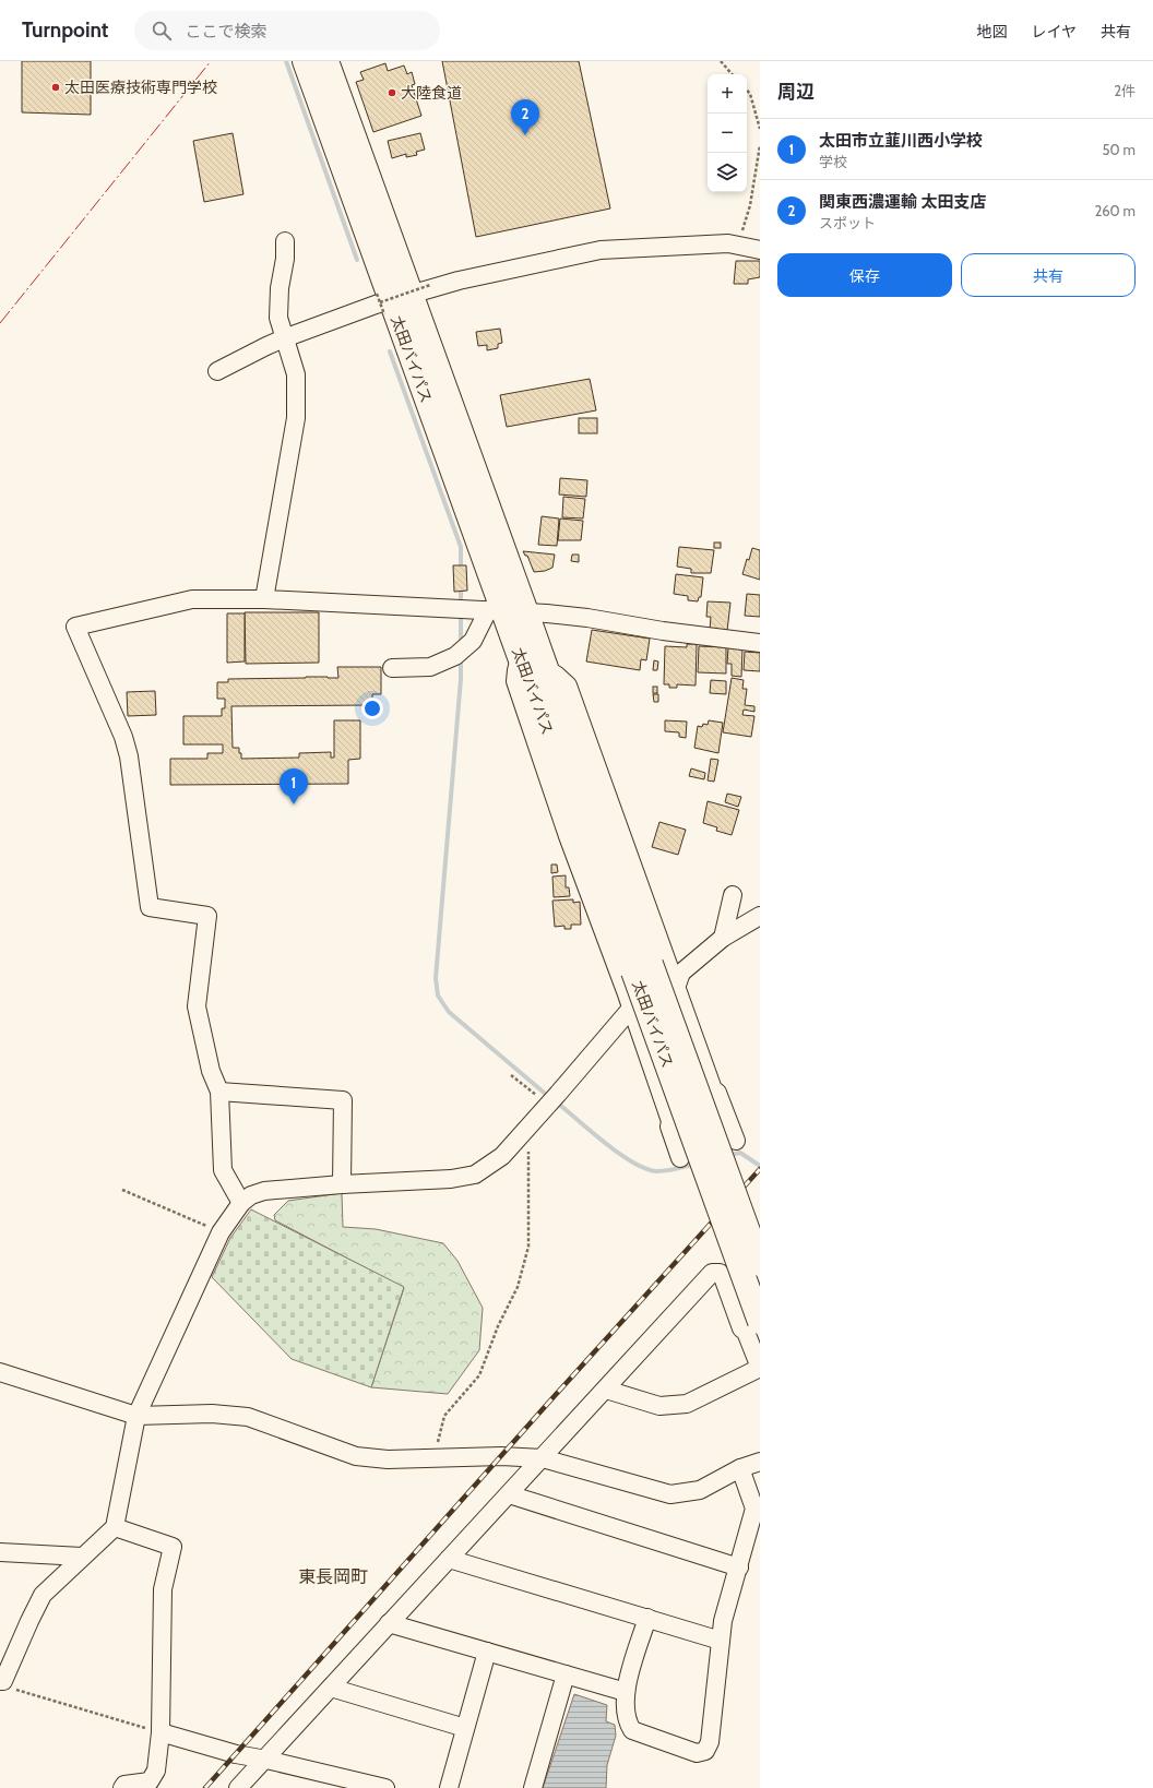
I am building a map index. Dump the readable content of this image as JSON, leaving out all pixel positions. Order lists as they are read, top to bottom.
{
  "streets": {
    "highway": ["太田バイパス"]
  },
  "districts": ["東長岡町"],
  "places": ["太田医療技術専門学校", "大陸食道"],
  "page": {
    "header": "Turnpoint",
    "search": "ここで検索",
    "nav": ["地図", "レイヤ", "共有"],
    "heading": ["周辺", "2件"],
    "map_buttons": ["+", "−"],
    "pins": ["2", "1"],
    "list": [
      {
        "mark": "1",
        "name": "太田市立韮川西小学校",
        "note": "学校",
        "value": "50 m"
      },
      {
        "mark": "2",
        "name": "関東西濃運輸 太田支店",
        "note": "スポット",
        "value": "260 m"
      }
    ],
    "buttons": ["保存", "共有"]
  }
}
